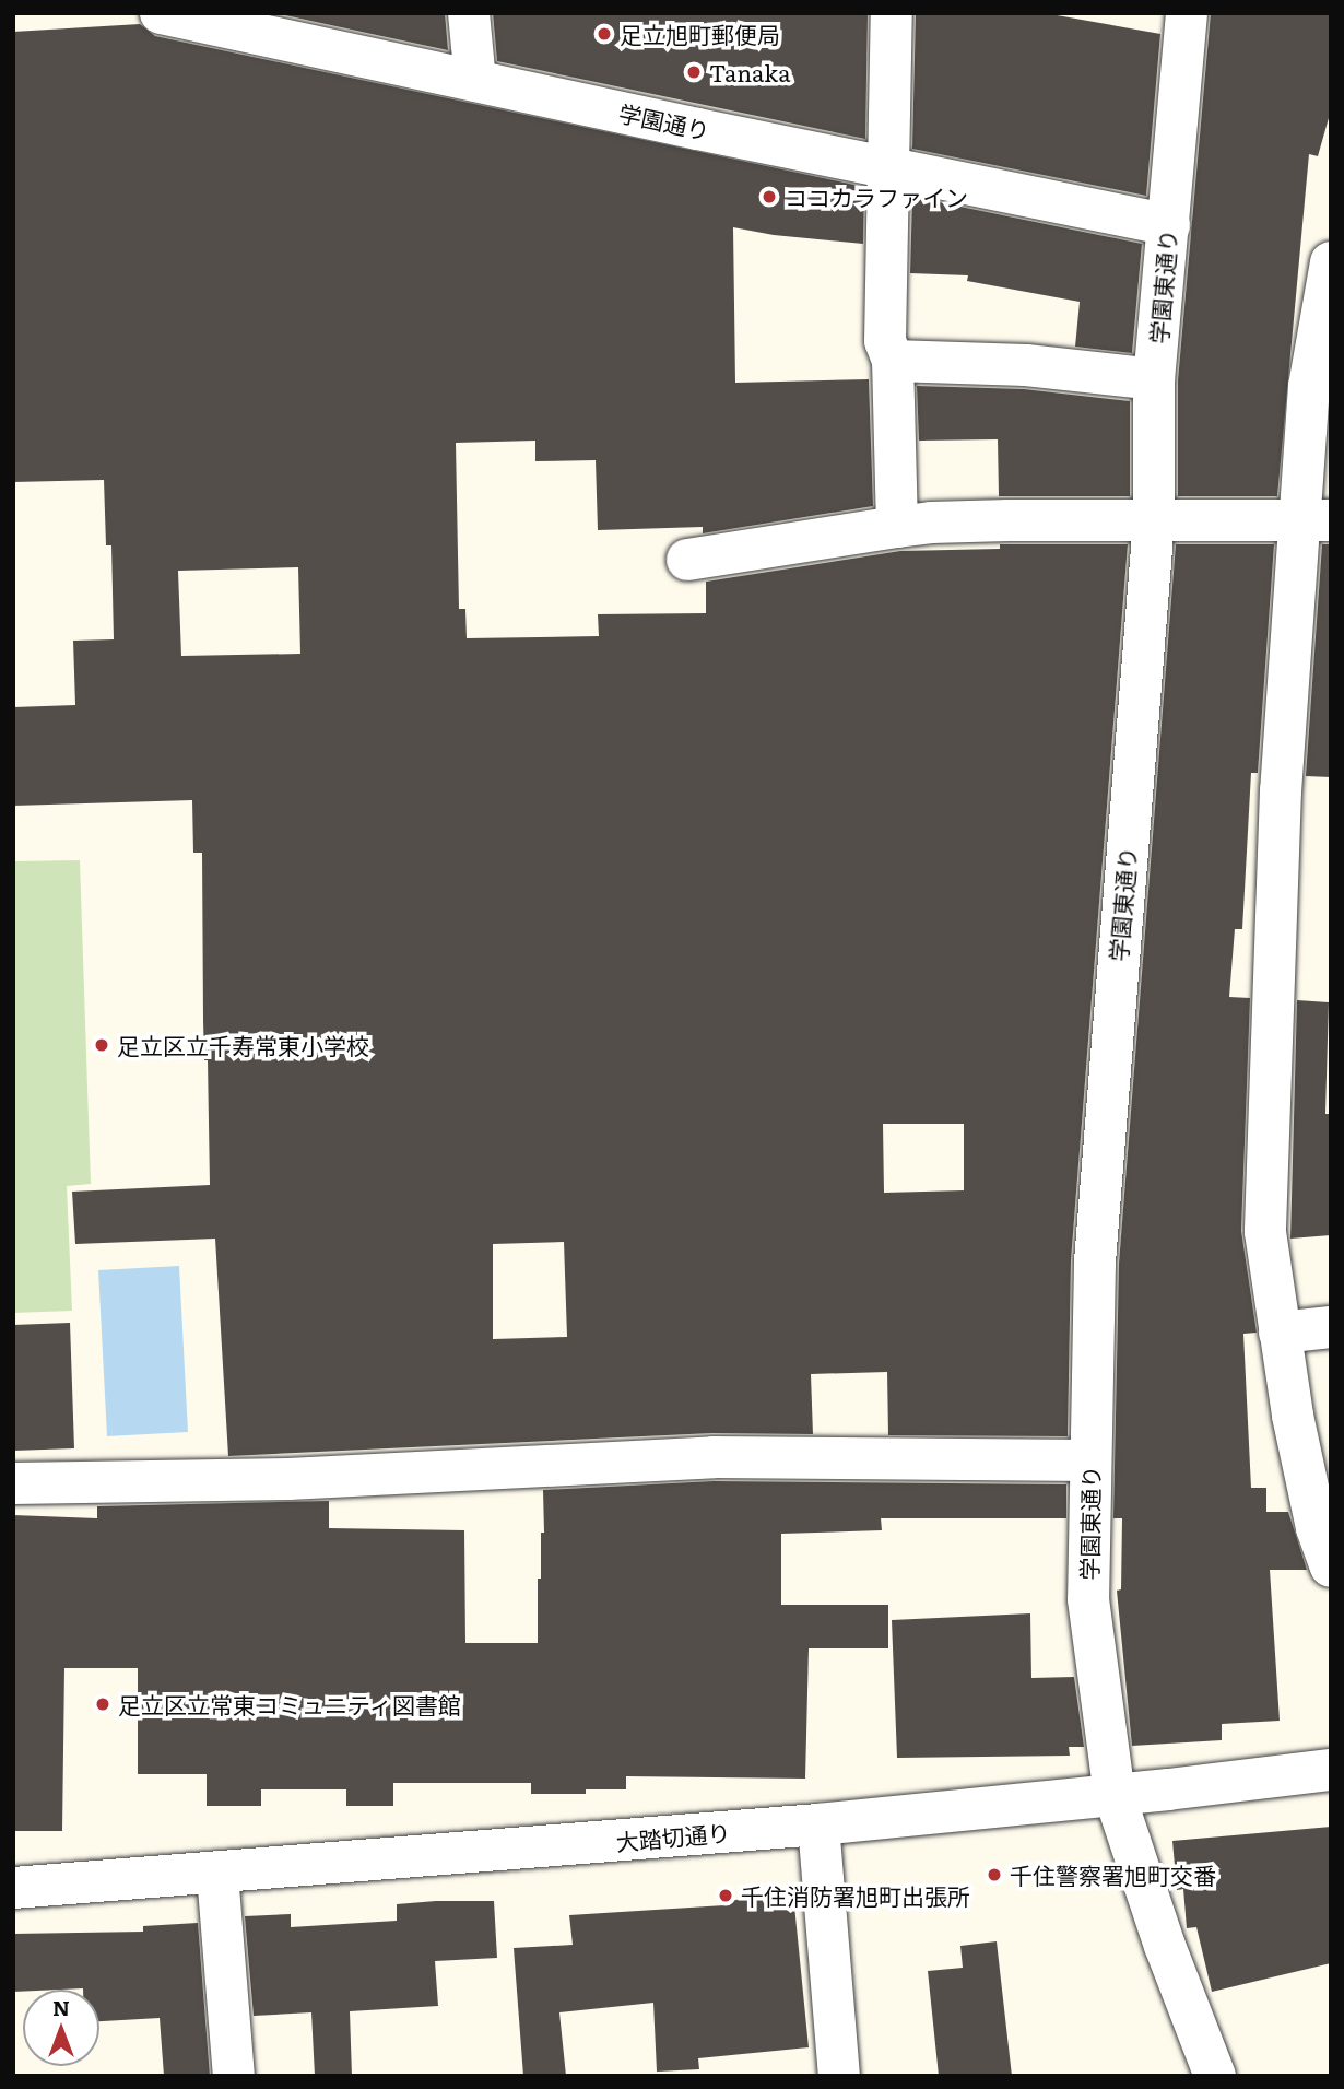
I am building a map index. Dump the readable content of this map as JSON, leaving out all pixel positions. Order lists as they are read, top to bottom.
{
  "streets": {
    "street": ["学園通り", "学園東通り", "大踏切通り"]
  },
  "crossings": [
    ["学園通り", "学園東通り"],
    ["学園東通り", "大踏切通り"]
  ],
  "places": [
    "足立旭町郵便局",
    "Tanaka",
    "ココカラファイン",
    "足立区立千寿常東小学校",
    "足立区立常東コミュニティ図書館",
    "千住警察署旭町交番",
    "千住消防署旭町出張所"
  ],
  "north": "top"
}
